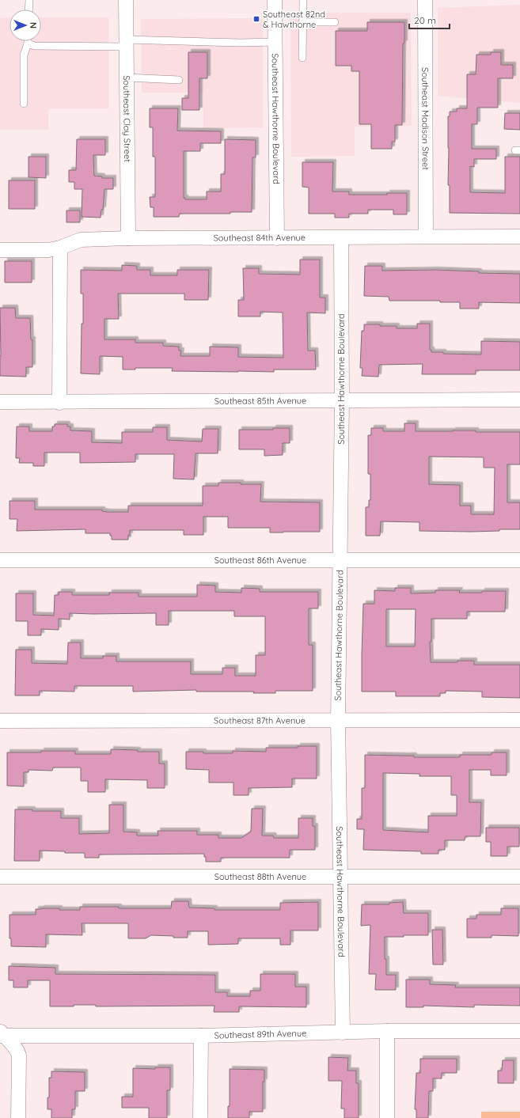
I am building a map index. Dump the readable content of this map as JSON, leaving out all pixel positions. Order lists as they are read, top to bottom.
{
  "streets": {
    "street": [
      "Southeast Clay Street",
      "Southeast Hawthorne Boulevard",
      "Southeast Madison Street",
      "Southeast 84th Avenue",
      "Southeast 85th Avenue",
      "Southeast 86th Avenue",
      "Southeast 87th Avenue",
      "Southeast 88th Avenue",
      "Southeast 89th Avenue"
    ]
  },
  "crossings": [
    ["Southeast Clay Street", "Southeast 84th Avenue"],
    ["Southeast Hawthorne Boulevard", "Southeast 84th Avenue"],
    ["Southeast Hawthorne Boulevard", "Southeast 85th Avenue"],
    ["Southeast Hawthorne Boulevard", "Southeast 86th Avenue"],
    ["Southeast Hawthorne Boulevard", "Southeast 87th Avenue"],
    ["Southeast Hawthorne Boulevard", "Southeast 88th Avenue"],
    ["Southeast Hawthorne Boulevard", "Southeast 89th Avenue"],
    ["Southeast Madison Street", "Southeast 84th Avenue"]
  ],
  "places": {
    "transit": ["Southeast 82nd & Hawthorne"]
  },
  "scale_bar": "20 m",
  "north": "right"
}
